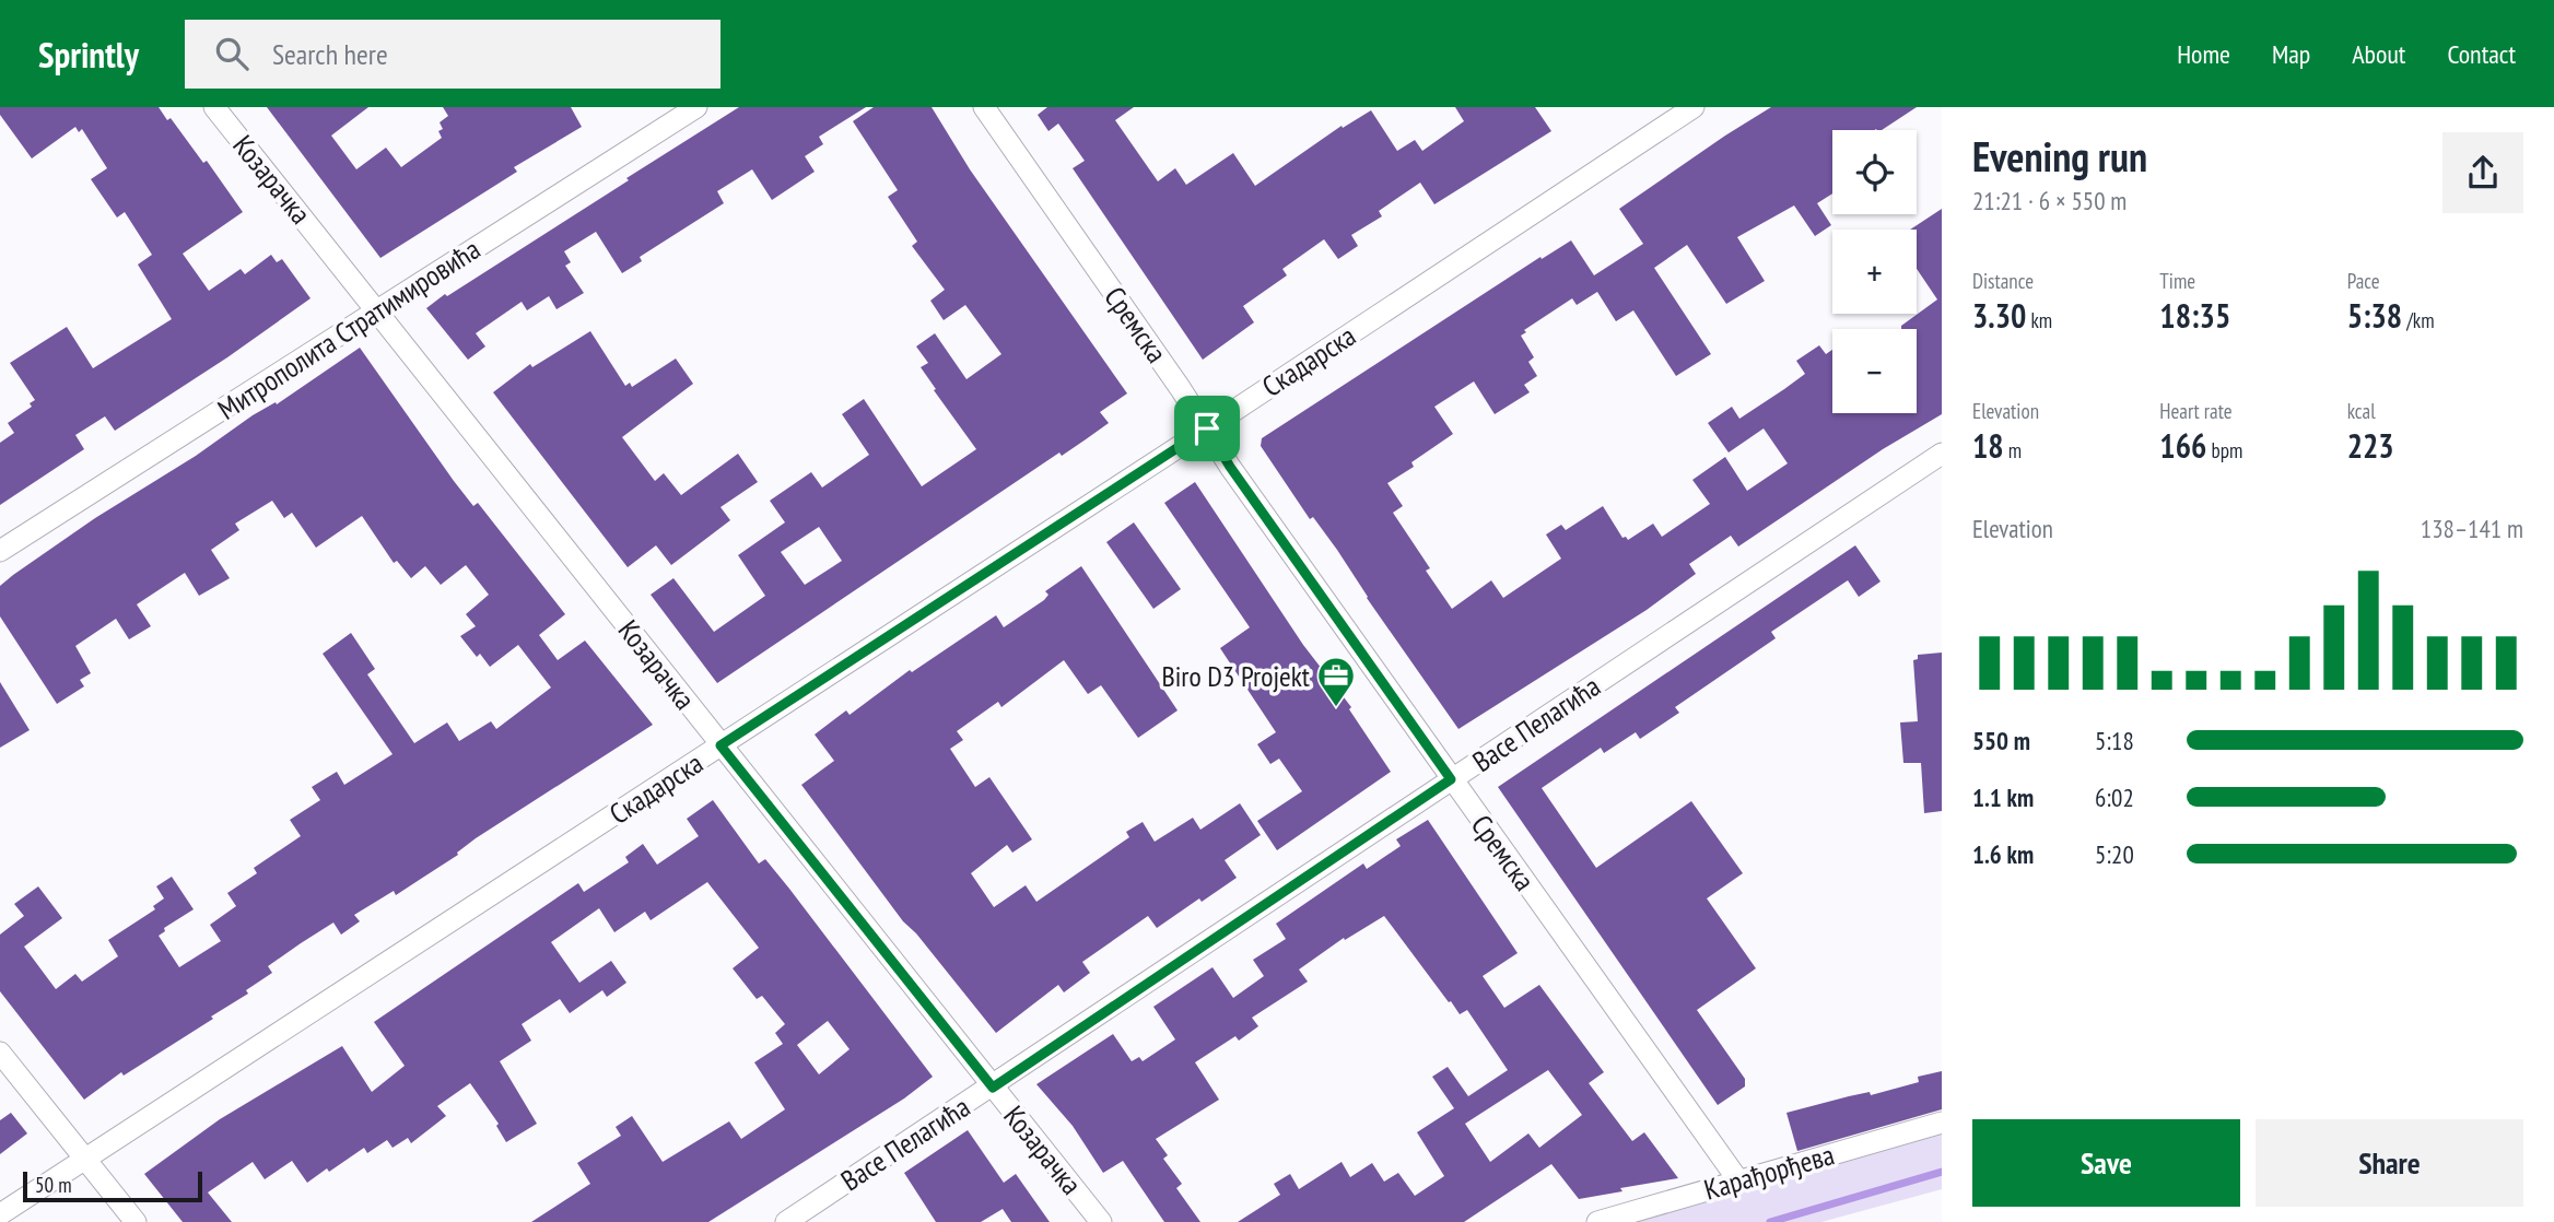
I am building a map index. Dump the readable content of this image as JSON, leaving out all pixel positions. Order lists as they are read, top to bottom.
{
  "streets": {
    "street": [
      "Козарачка",
      "Сремска",
      "Митрополита Стратимировића",
      "Скадарска",
      "Васе Пелагића",
      "Карађорђева"
    ]
  },
  "crossings": [
    ["Козарачка", "Митрополита Стратимировића"],
    ["Козарачка", "Скадарска"],
    ["Козарачка", "Васе Пелагића"],
    ["Сремска", "Скадарска"],
    ["Сремска", "Васе Пелагића"],
    ["Сремска", "Карађорђева"]
  ],
  "places": {
    "office": ["Biro D3 Projekt"]
  },
  "scale_bar": "50 m",
  "page": {
    "header": "Sprintly",
    "search": "Search here",
    "nav": [
      "Home",
      "Map",
      "About",
      "Contact"
    ],
    "heading": ["Evening run", "21:21 · 6 × 550 m"],
    "map_buttons": ["+", "−"],
    "stats": [
      ["Distance", "3.30 km"],
      ["Time", "18:35"],
      ["Pace", "5:38 /km"],
      ["Elevation", "18 m"],
      ["Heart rate", "166 bpm"],
      ["kcal", "223"]
    ],
    "chart": ["Elevation", "138–141 m"],
    "list": [
      {
        "name": "550 m",
        "note": "5:18"
      },
      {
        "name": "1.1 km",
        "note": "6:02"
      },
      {
        "name": "1.6 km",
        "note": "5:20"
      }
    ],
    "buttons": ["Save", "Share"],
    "scale": "50 m"
  }
}
